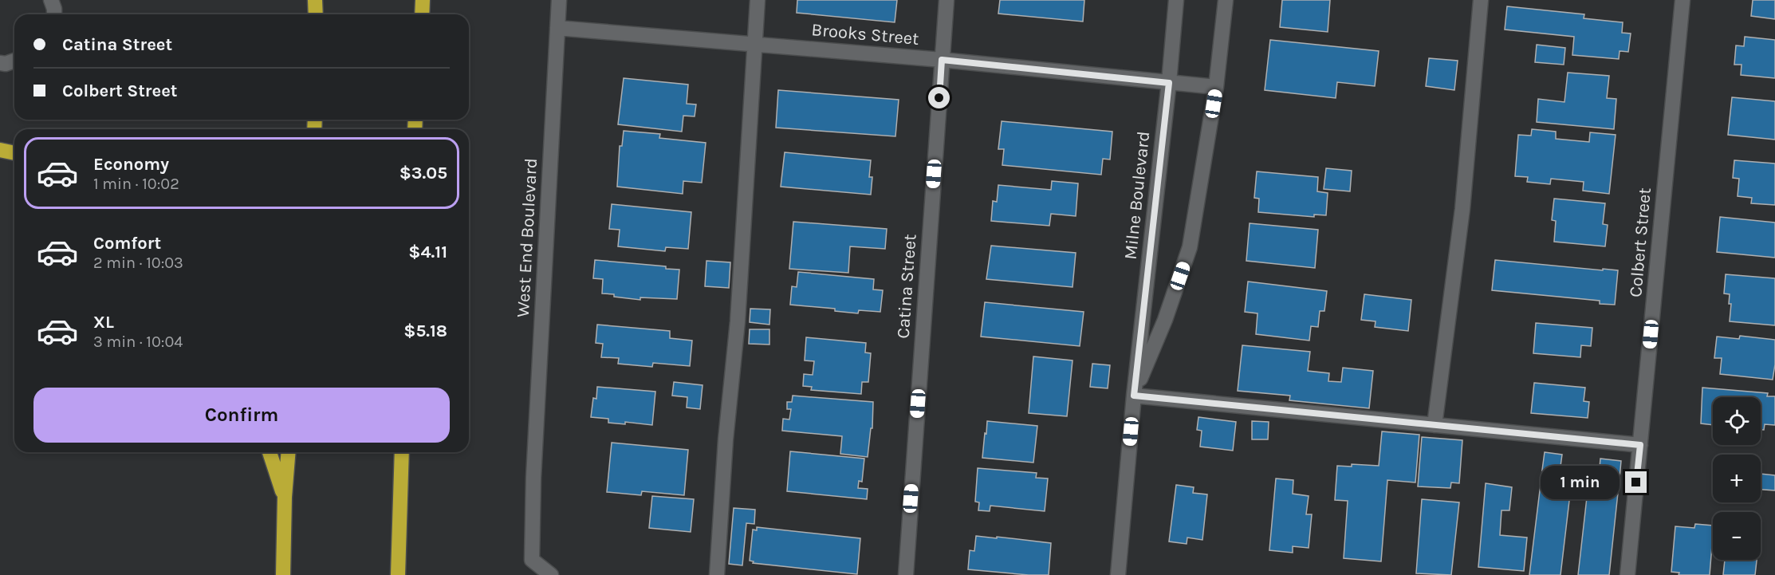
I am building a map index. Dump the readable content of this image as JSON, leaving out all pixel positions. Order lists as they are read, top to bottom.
{
  "streets": {
    "street": [
      "Brooks Street",
      "Milne Boulevard",
      "West End Boulevard",
      "Colbert Street",
      "Catina Street"
    ]
  },
  "crossings": [
    ["Brooks Street", "Milne Boulevard"],
    ["Brooks Street", "West End Boulevard"],
    ["Brooks Street", "Catina Street"]
  ],
  "page": {
    "banner": ["Catina Street", "Colbert Street"],
    "list": [
      {
        "name": "Economy",
        "note": "1 min · 10:02",
        "value": "$3.05"
      },
      {
        "name": "Comfort",
        "note": "2 min · 10:03",
        "value": "$4.11"
      },
      {
        "name": "XL",
        "note": "3 min · 10:04",
        "value": "$5.18"
      }
    ],
    "buttons": "Confirm",
    "map_buttons": ["+", "−"],
    "bubble": "1 min"
  }
}
